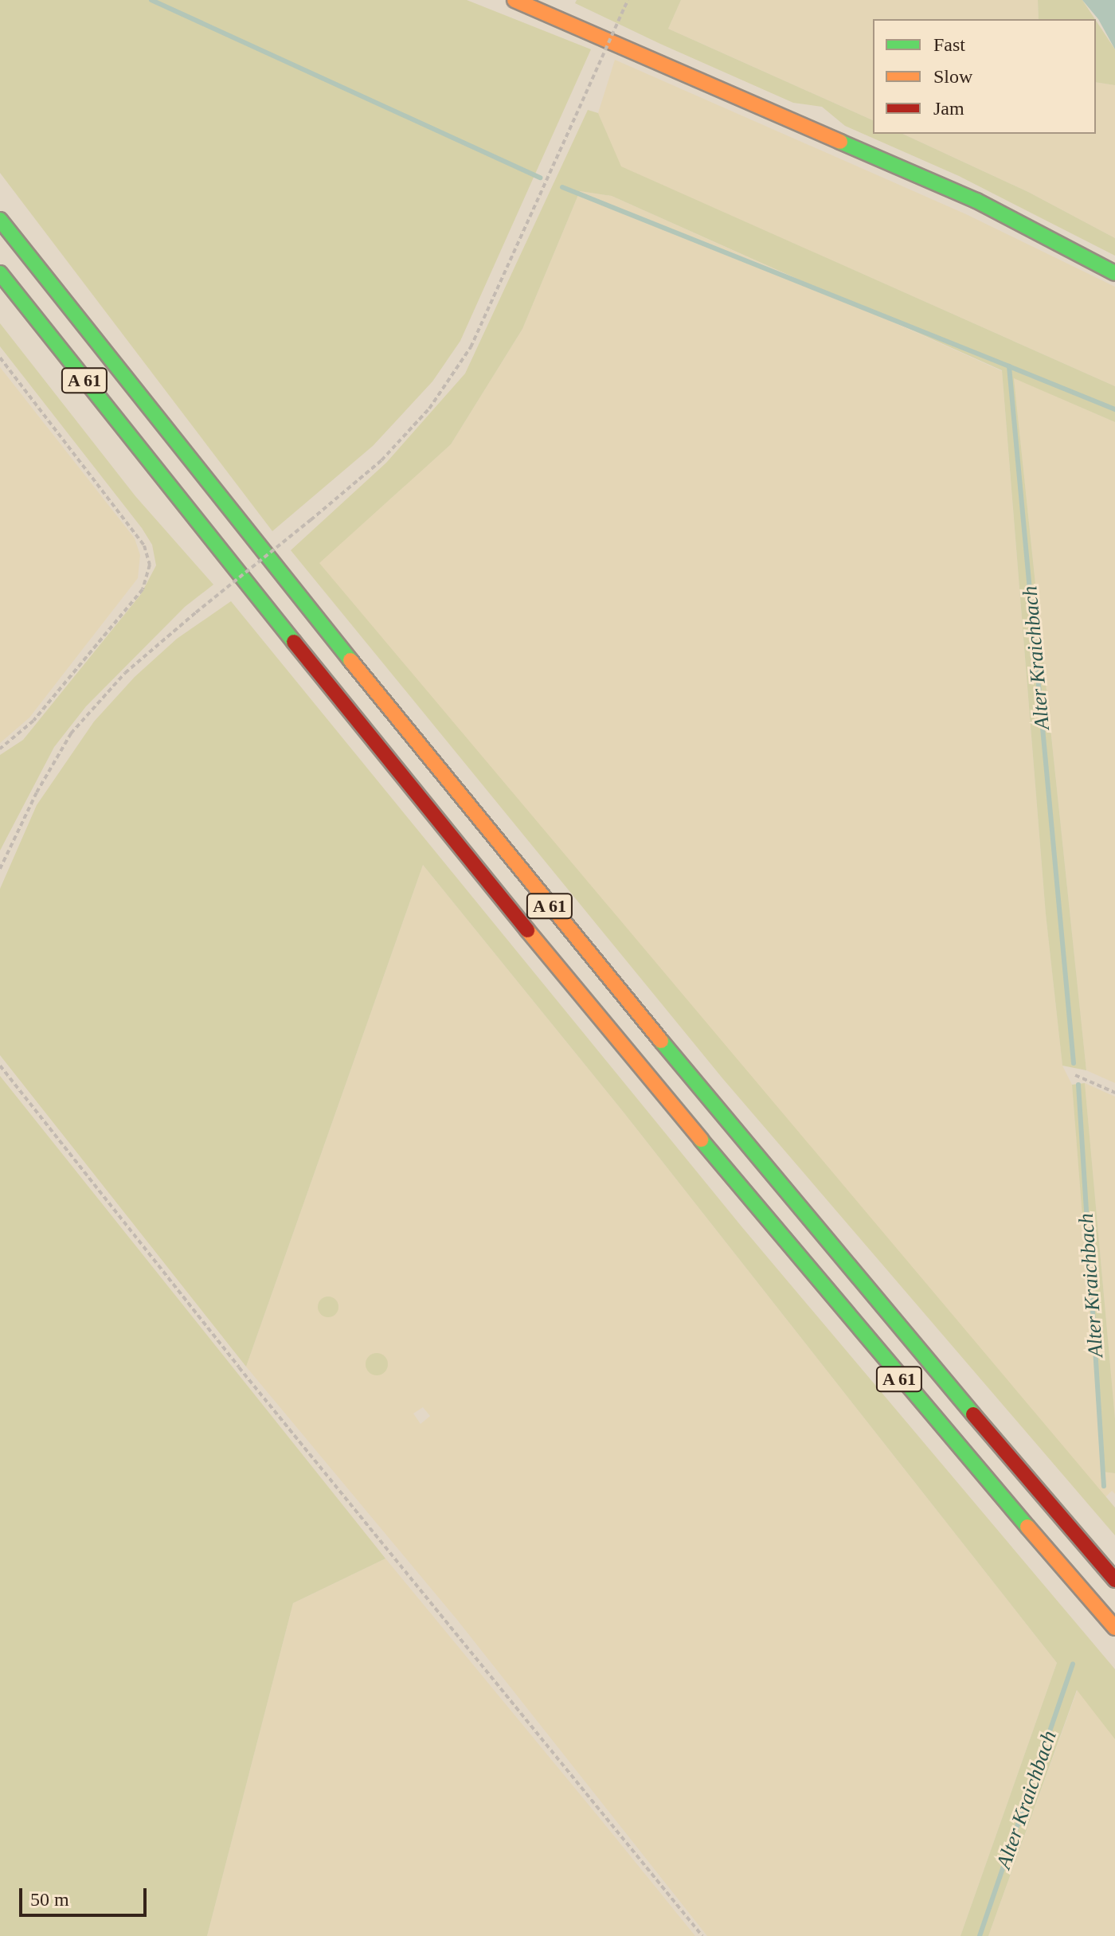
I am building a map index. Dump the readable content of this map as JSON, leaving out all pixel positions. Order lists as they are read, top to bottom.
{
  "streets": {
    "main road": ["A 61"]
  },
  "water": ["Alter Kraichbach"],
  "legend": ["Fast", "Slow", "Jam"],
  "scale_bar": "50 m"
}
